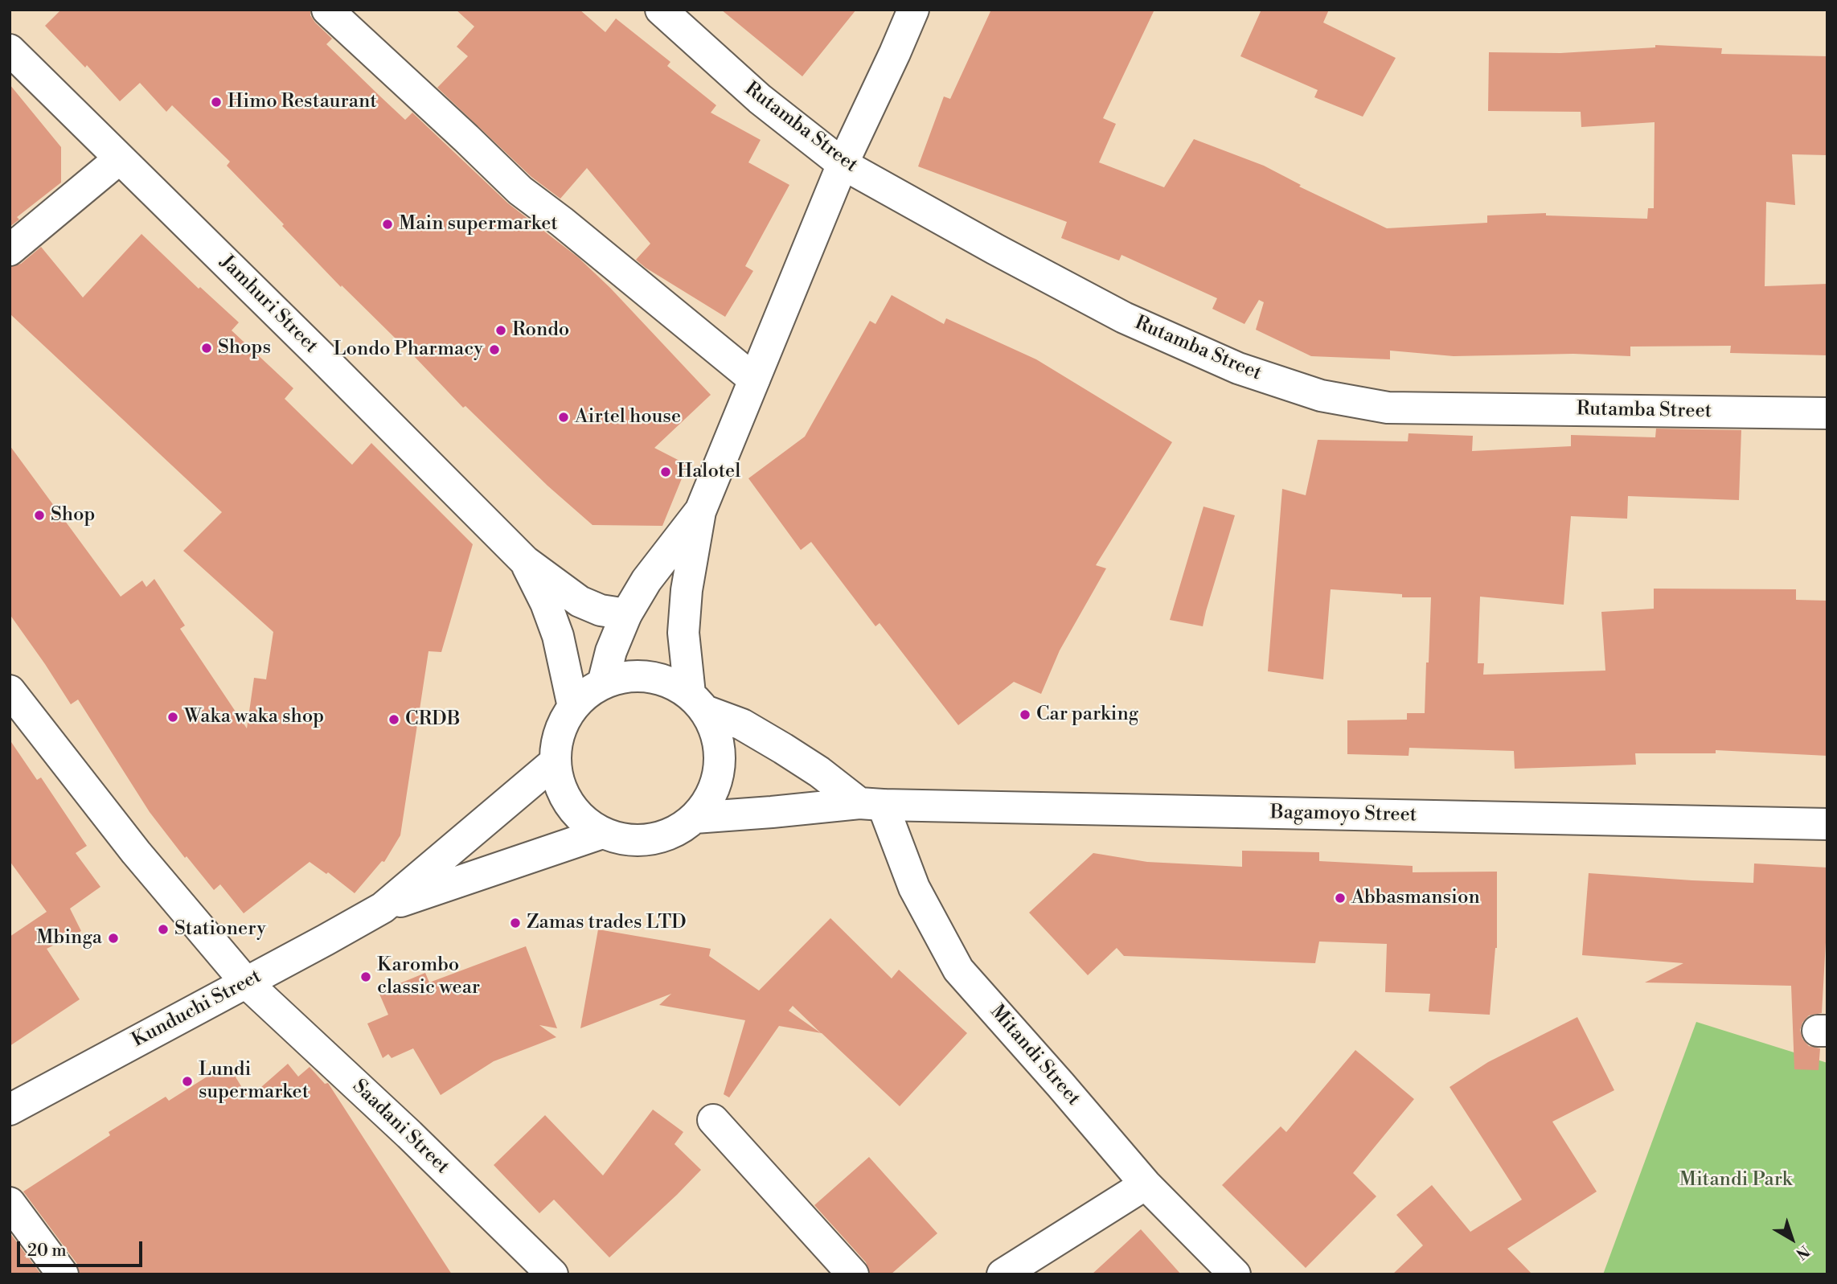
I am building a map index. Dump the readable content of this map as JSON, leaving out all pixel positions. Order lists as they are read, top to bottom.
{
  "streets": {
    "street": [
      "Rutamba Street",
      "Jamhuri Street",
      "Bagamoyo Street",
      "Kunduchi Street",
      "Mitandi Street",
      "Saadani Street"
    ]
  },
  "crossings": [
    ["Bagamoyo Street", "Mitandi Street"],
    ["Kunduchi Street", "Saadani Street"]
  ],
  "parks": ["Mitandi Park"],
  "places": [
    "Himo Restaurant",
    "Main supermarket",
    "Rondo",
    "Shops",
    "Londo Pharmacy",
    "Airtel house",
    "Halotel",
    "Shop",
    "Car parking",
    "Waka waka shop",
    "CRDB",
    "Abbasmansion",
    "Zamas trades LTD",
    "Stationery",
    "Mbinga",
    "Karombo classic wear",
    "Lundi supermarket"
  ],
  "scale_bar": "20 m",
  "north": "bottom right"
}
